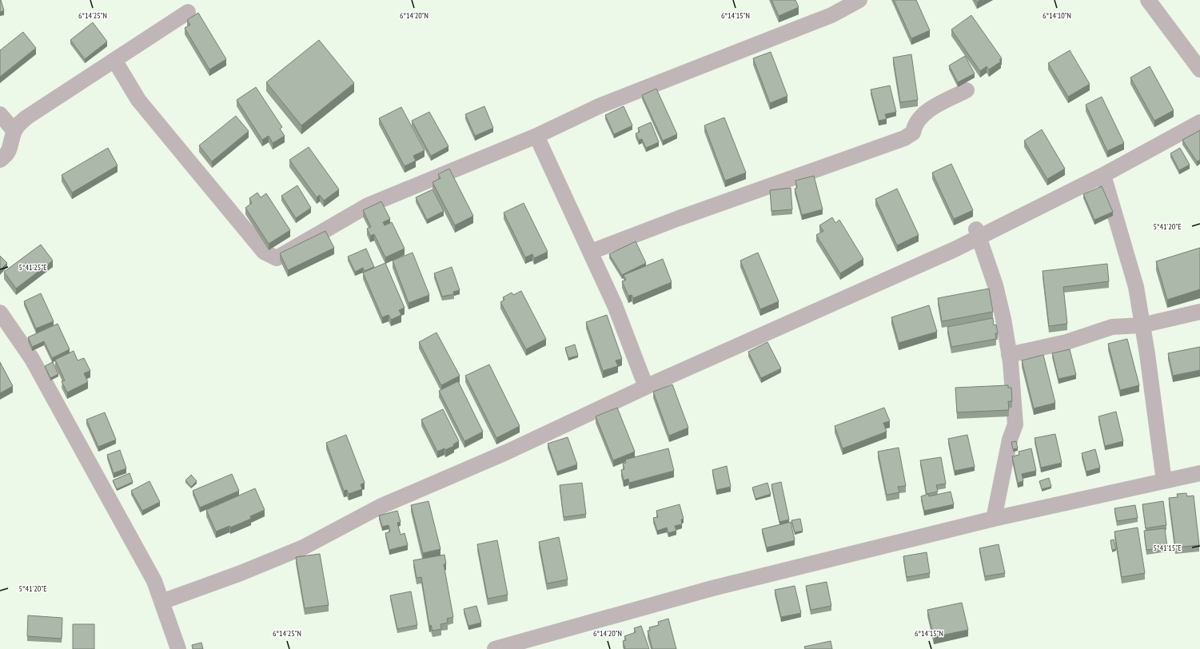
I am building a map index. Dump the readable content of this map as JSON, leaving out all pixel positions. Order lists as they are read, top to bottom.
{
  "coordinates": [
    "6°14'25\"N",
    "6°14'20\"N",
    "6°14'15\"N",
    "6°14'10\"N",
    "5°41'20\"E",
    "5°41'25\"E",
    "5°41'15\"E"
  ]
}
